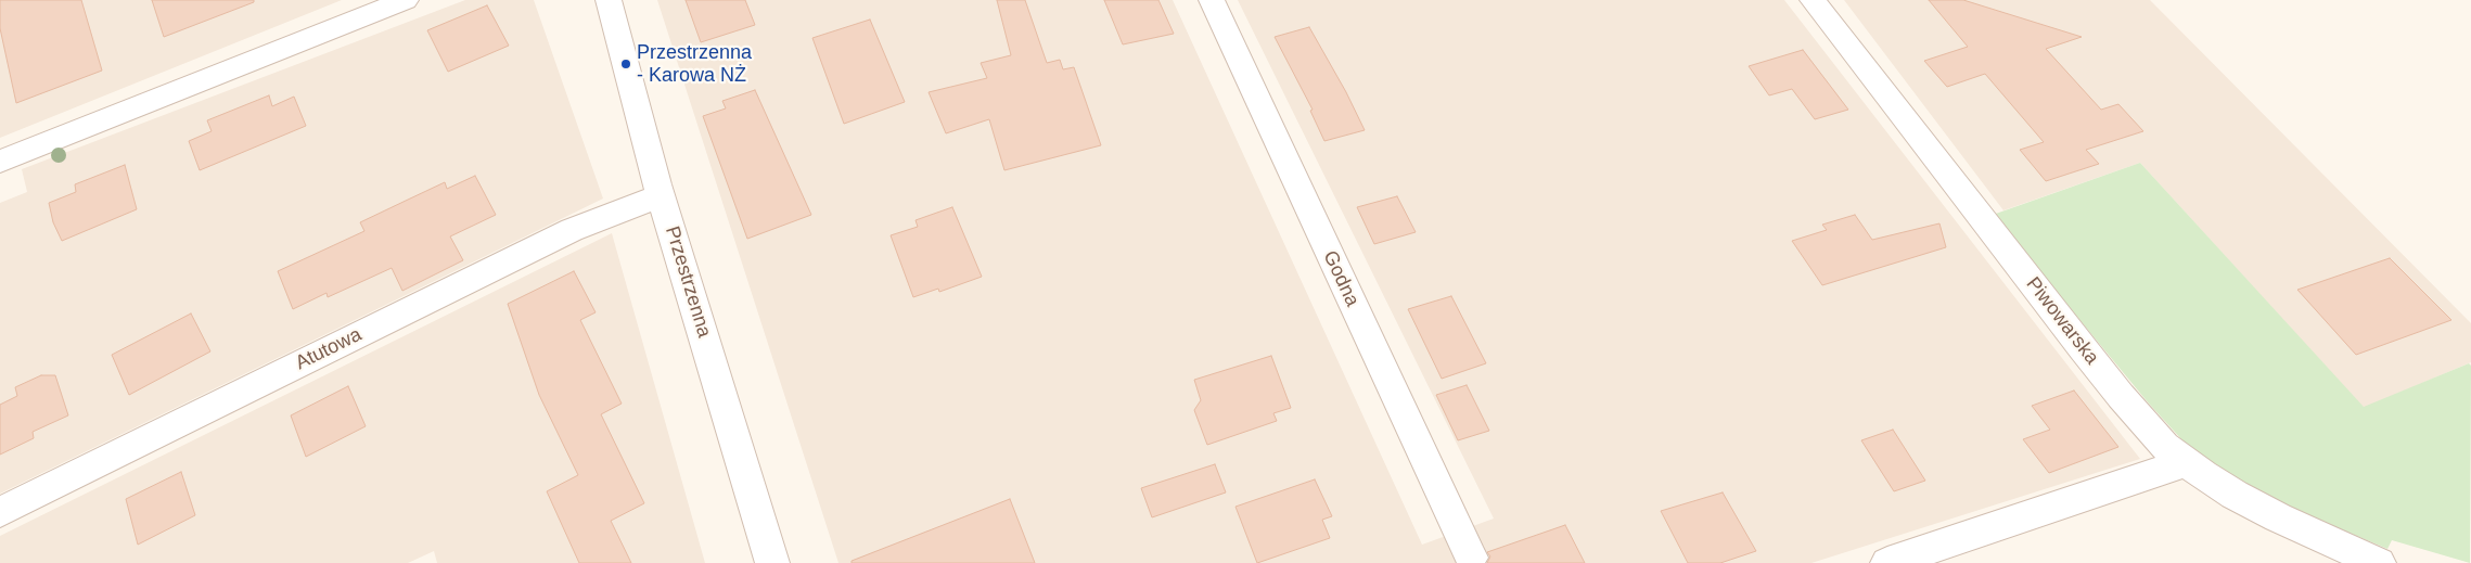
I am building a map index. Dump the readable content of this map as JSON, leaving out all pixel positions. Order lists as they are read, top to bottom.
{
  "streets": {
    "street": [
      "Godna",
      "Przestrzenna",
      "Piwowarska",
      "Atutowa"
    ]
  },
  "crossings": [
    ["Przestrzenna", "Atutowa"]
  ],
  "places": ["Przestrzenna - Karowa NŻ"]
}
